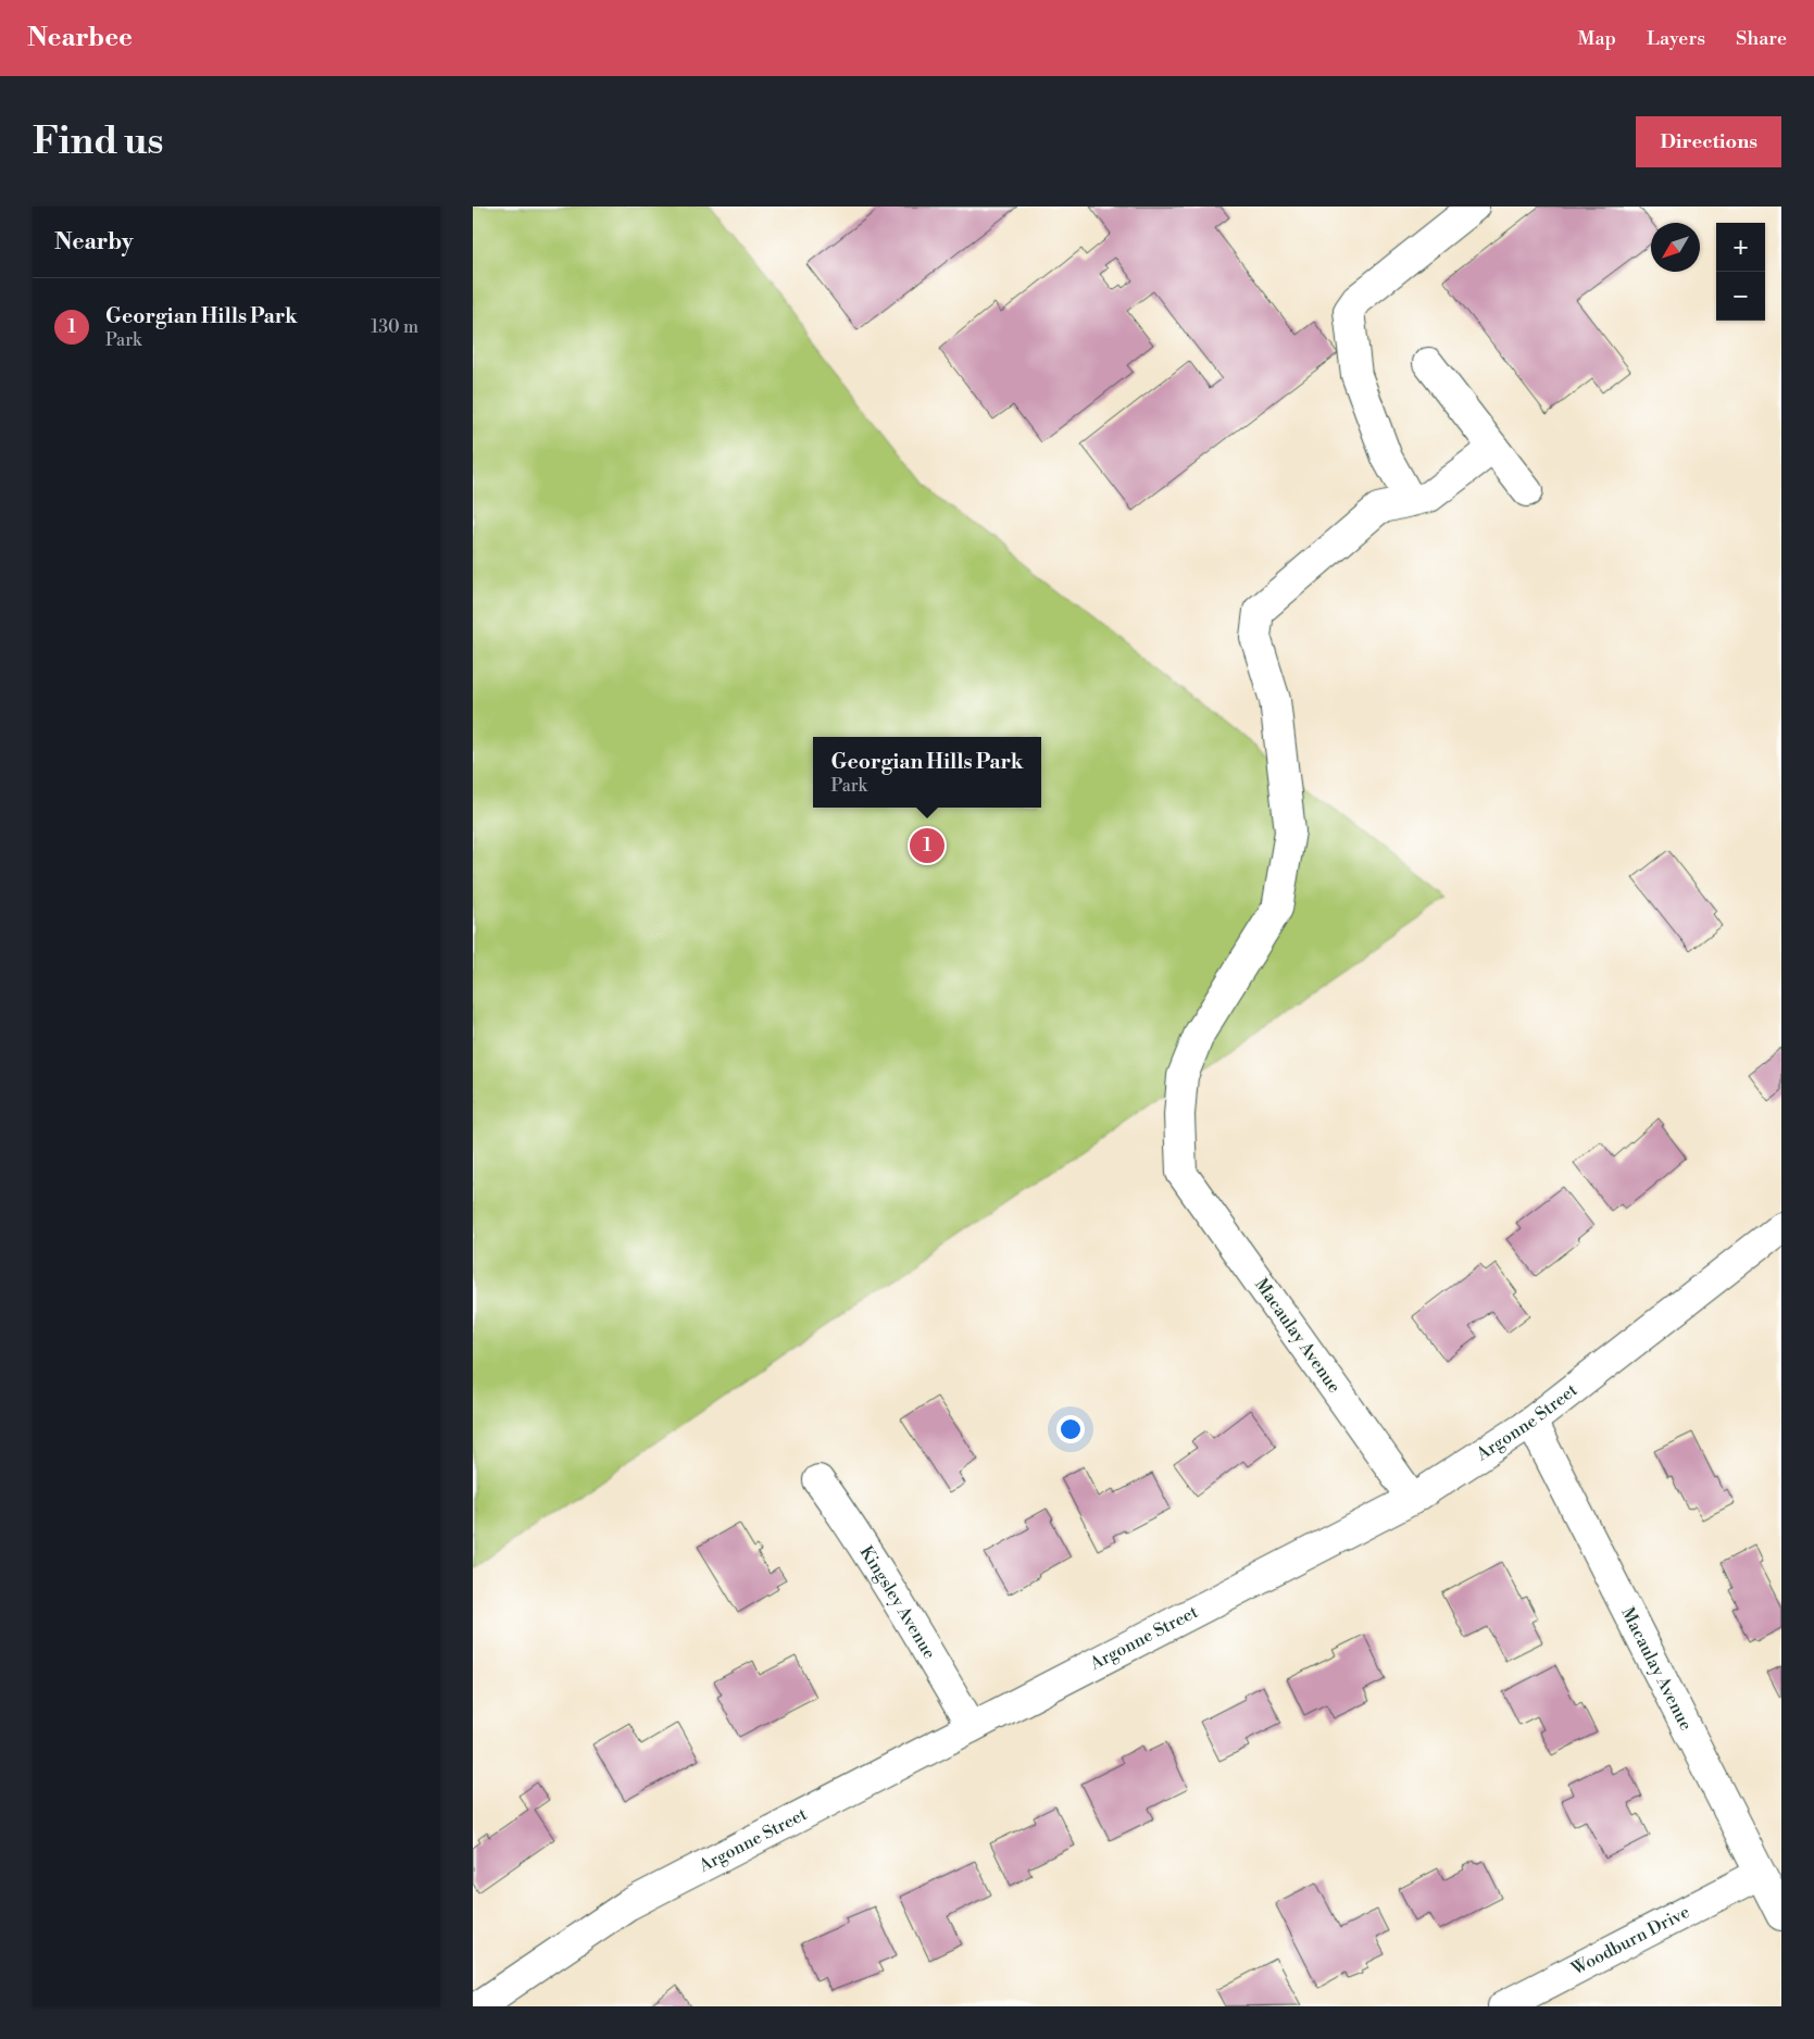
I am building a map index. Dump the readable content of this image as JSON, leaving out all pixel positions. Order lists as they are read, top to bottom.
{
  "streets": {
    "street": [
      "Macaulay Avenue",
      "Argonne Street",
      "Kingsley Avenue",
      "Woodburn Drive"
    ]
  },
  "crossings": [
    ["Macaulay Avenue", "Argonne Street"],
    ["Macaulay Avenue", "Woodburn Drive"],
    ["Argonne Street", "Kingsley Avenue"]
  ],
  "north": "bottom left",
  "page": {
    "header": "Nearbee",
    "nav": ["Map", "Layers", "Share"],
    "buttons": "Directions",
    "title": "Find us",
    "heading": "Nearby",
    "map_buttons": ["+", "−"],
    "list": [
      {
        "mark": "1",
        "name": "Georgian Hills Park",
        "note": "Park",
        "value": "130 m"
      }
    ],
    "popup": ["Georgian Hills Park", "Park"],
    "pins": "1"
  }
}
